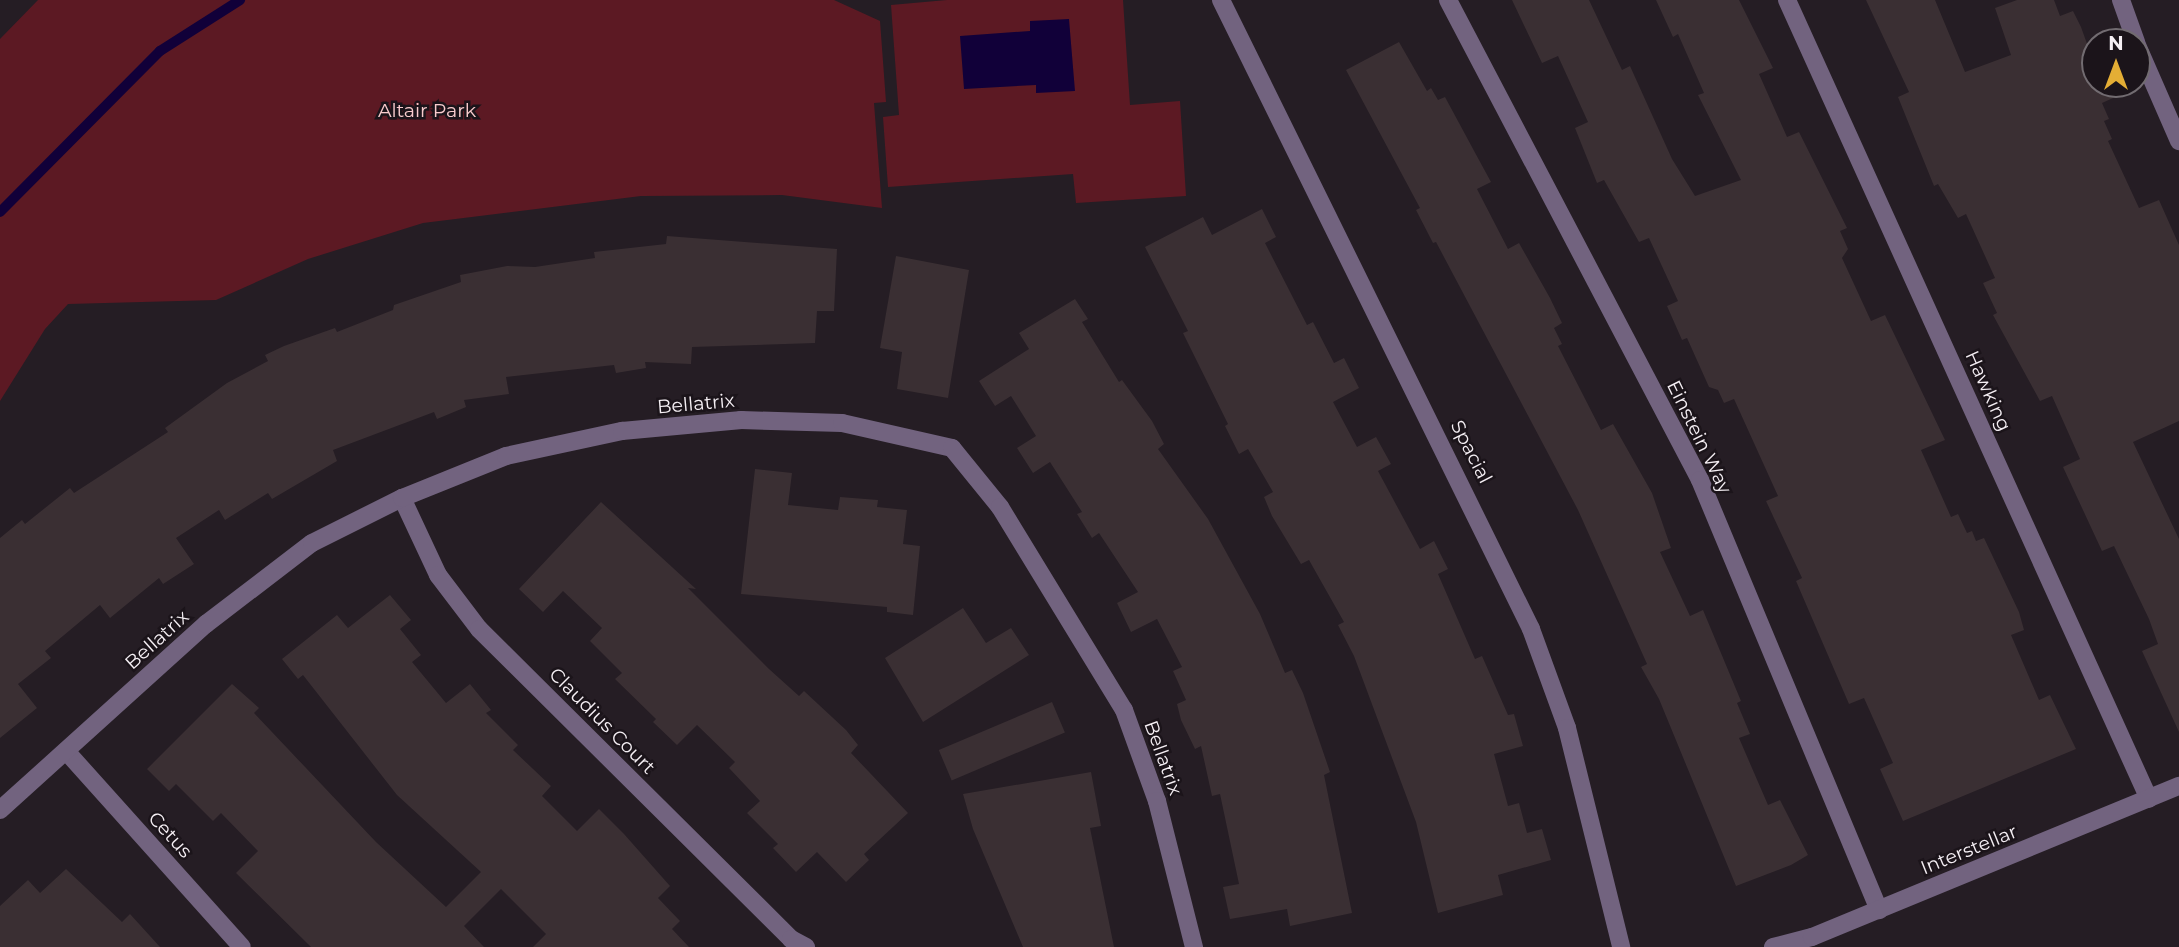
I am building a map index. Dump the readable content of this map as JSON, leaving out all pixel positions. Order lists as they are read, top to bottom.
{
  "streets": {
    "street": [
      "Hawking",
      "Bellatrix",
      "Einstein Way",
      "Spacial",
      "Claudius Court",
      "Cetus",
      "Interstellar"
    ]
  },
  "crossings": [
    ["Hawking", "Interstellar"],
    ["Bellatrix", "Claudius Court"],
    ["Bellatrix", "Cetus"],
    ["Einstein Way", "Interstellar"]
  ],
  "parks": ["Altair Park"],
  "north": "top"
}
